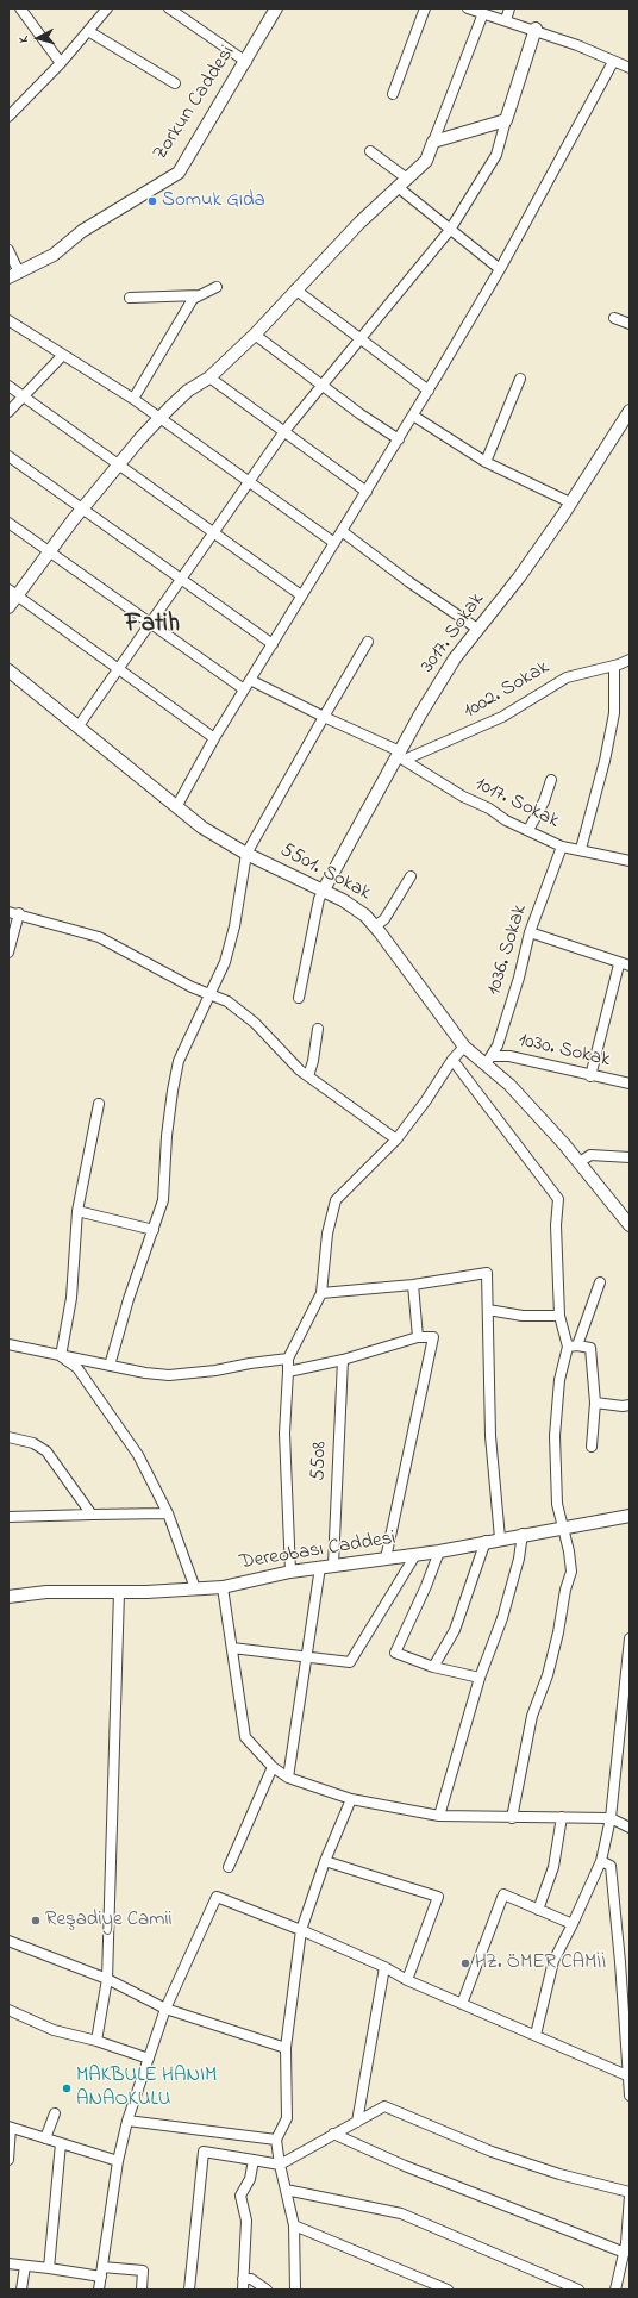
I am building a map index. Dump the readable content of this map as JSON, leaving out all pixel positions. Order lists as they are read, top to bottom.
{
  "streets": {
    "street": [
      "Zorkun Caddesi",
      "3017. Sokak",
      "1002. Sokak",
      "1017. Sokak",
      "5501. Sokak",
      "1036. Sokak",
      "1030. Sokak",
      "5508",
      "Dereobası Caddesi"
    ]
  },
  "crossings": [
    ["3017. Sokak", "1002. Sokak"],
    ["3017. Sokak", "1017. Sokak"],
    ["3017. Sokak", "5501. Sokak"],
    ["1002. Sokak", "1017. Sokak"],
    ["1017. Sokak", "1036. Sokak"],
    ["5501. Sokak", "1036. Sokak"],
    ["5501. Sokak", "1030. Sokak"],
    ["1036. Sokak", "1030. Sokak"],
    ["5508", "Dereobası Caddesi"]
  ],
  "districts": ["Fatih"],
  "places": [
    "Somuk Gıda",
    "Reşadiye Camii",
    "HZ. ÖMER CAMİİ",
    "MAKBULE HANIM ANAOKULU"
  ],
  "north": "left"
}
